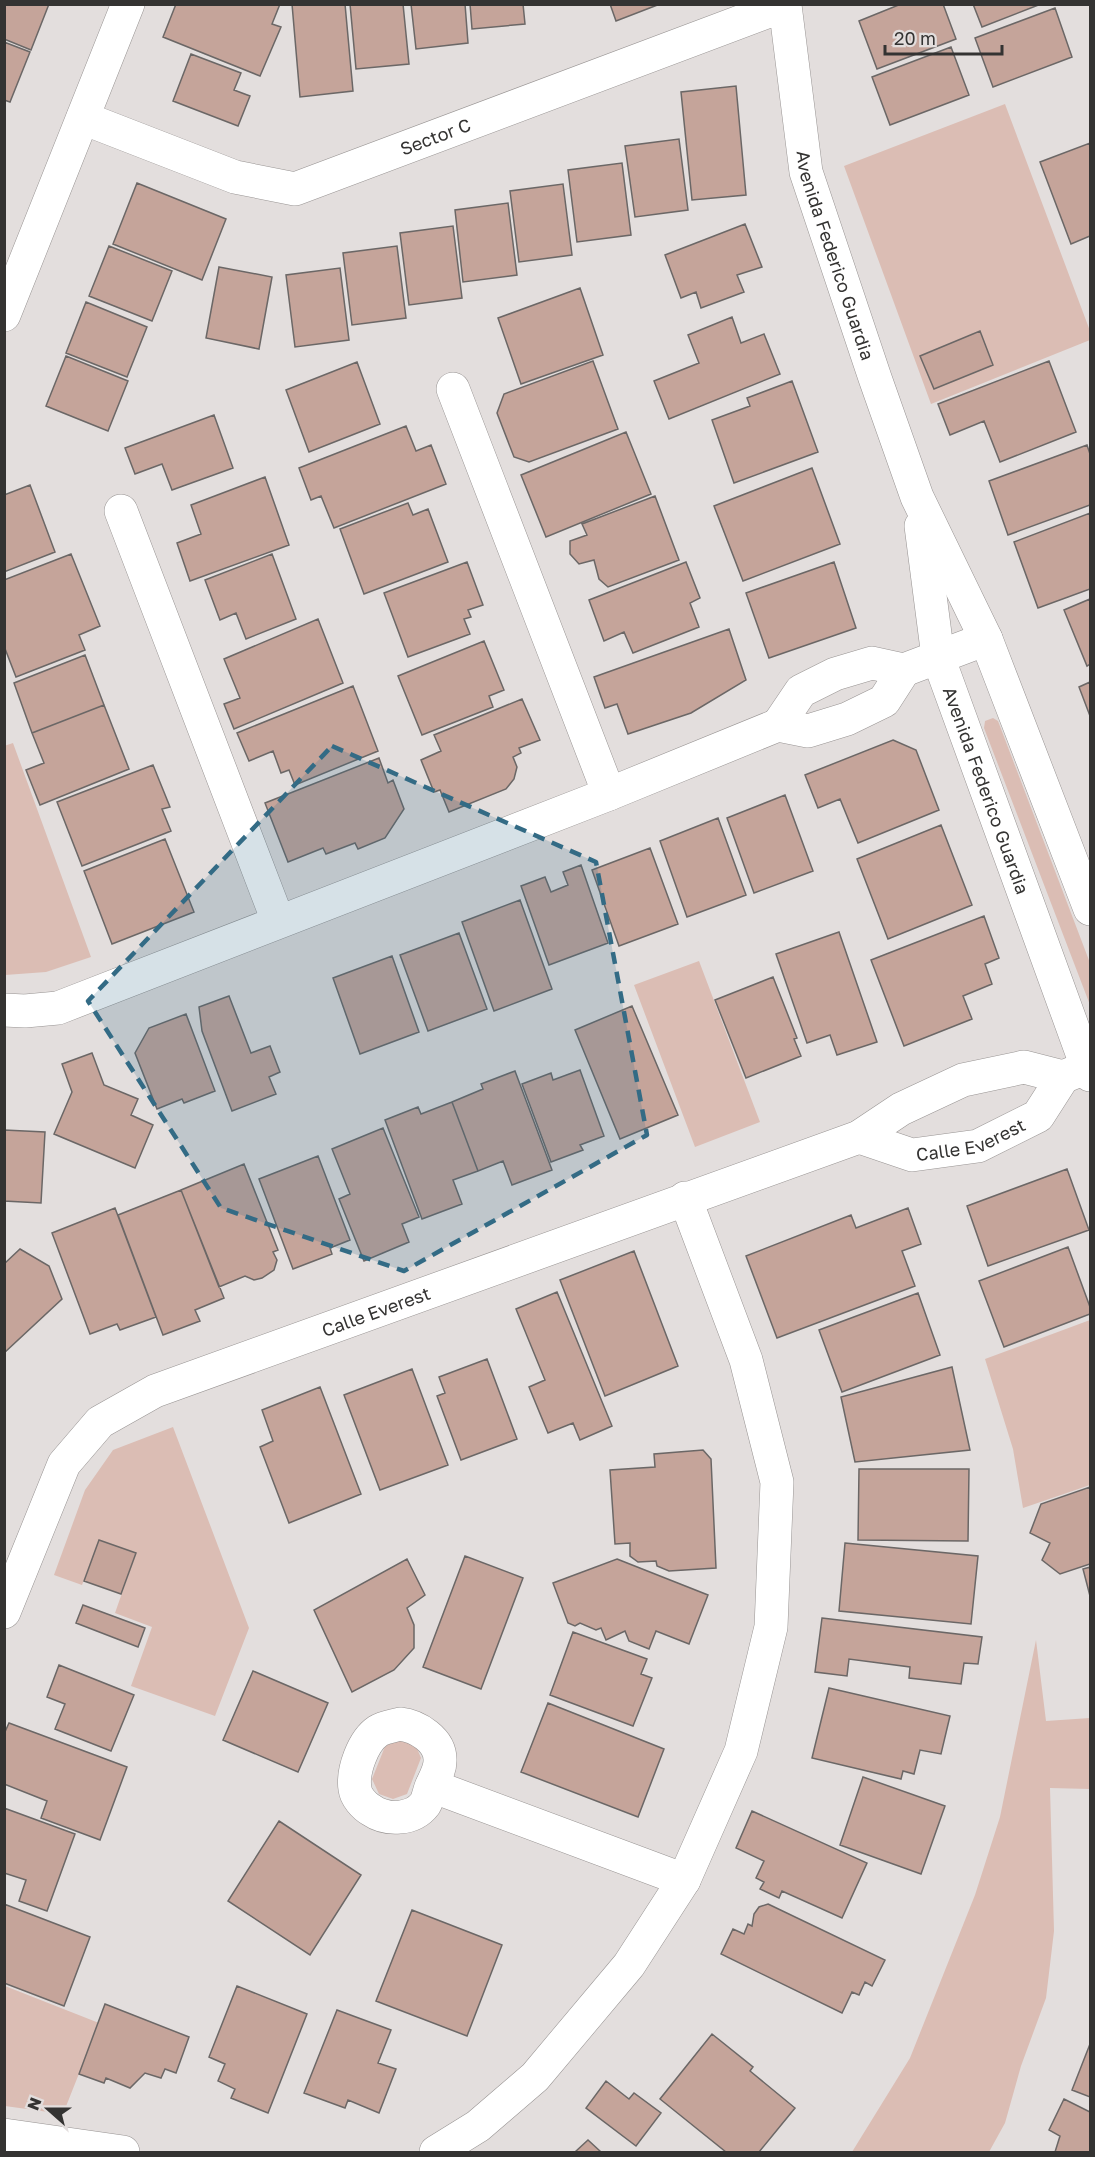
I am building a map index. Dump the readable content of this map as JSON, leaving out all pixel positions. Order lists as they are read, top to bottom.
{
  "streets": {
    "street": ["Sector C", "Avenida Federico Guardia", "Calle Everest"]
  },
  "crossings": [
    ["Sector C", "Avenida Federico Guardia"],
    ["Avenida Federico Guardia", "Calle Everest"]
  ],
  "scale_bar": "20 m",
  "north": "left"
}
